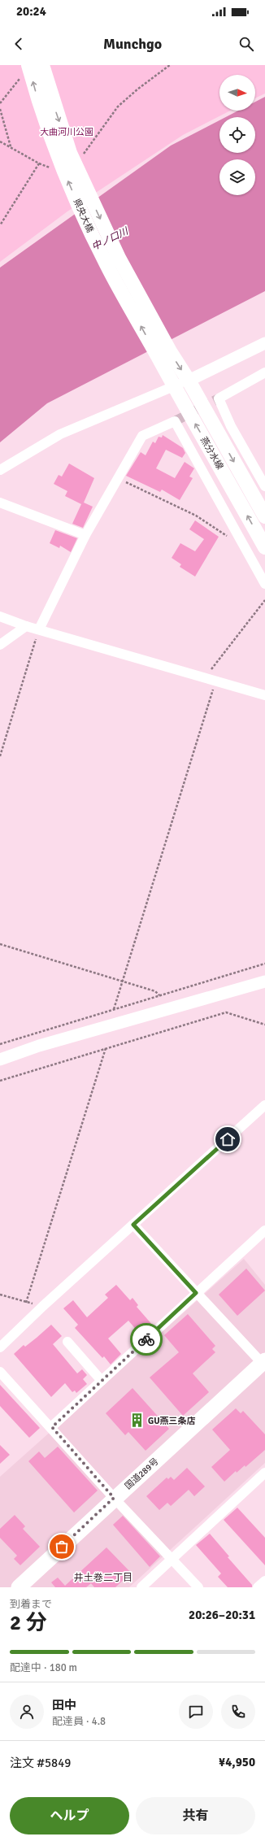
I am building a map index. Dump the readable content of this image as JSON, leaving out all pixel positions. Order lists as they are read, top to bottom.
{
  "streets": {
    "highway": ["国道289号"],
    "main road": ["県央大橋", "燕分水線"]
  },
  "crossings": [
    ["県央大橋", "燕分水線"]
  ],
  "districts": ["井土巻二丁目"],
  "water": ["中ノ口川"],
  "parks": ["大曲河川公園"],
  "places": {
    "building": ["GU燕三条店"]
  },
  "north": "right",
  "page": {
    "status": "20:24",
    "header": "Munchgo",
    "heading": ["2 分", "到着まで", "20:26–20:31"],
    "panel": [
      "田中",
      "配達員 · 4.8",
      "注文 #5849",
      "¥4,950"
    ],
    "bar": "配達中 · 180 m",
    "buttons": ["ヘルプ", "共有"]
  }
}
